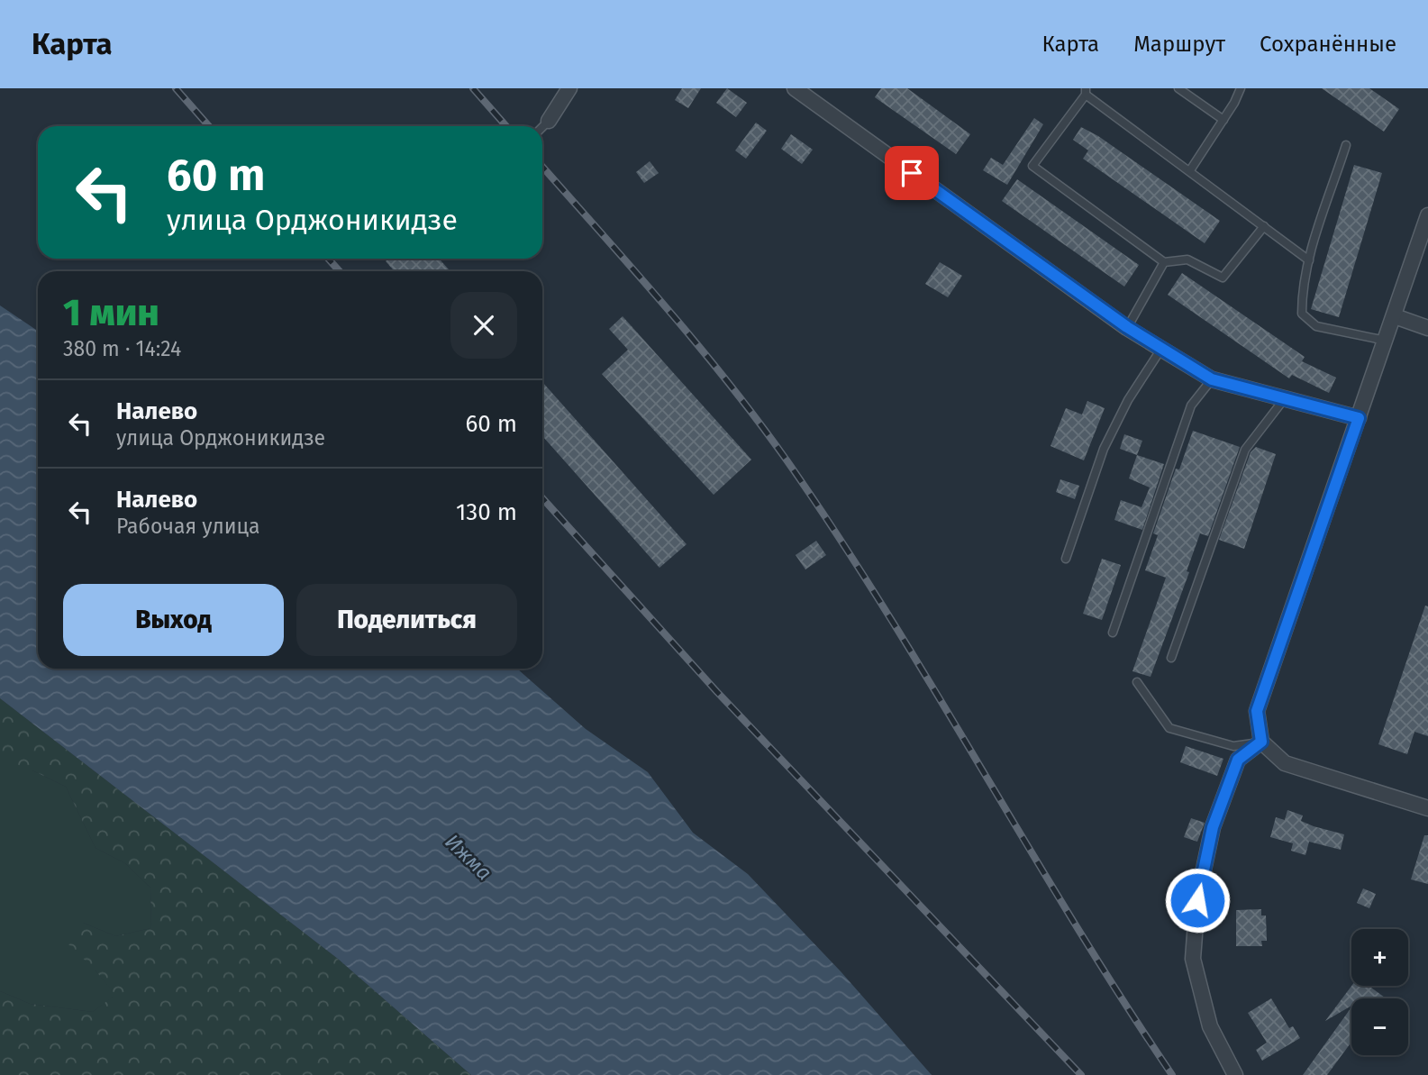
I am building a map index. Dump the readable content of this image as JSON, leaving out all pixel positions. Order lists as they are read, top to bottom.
{
  "water": ["Ижма"],
  "page": {
    "header": "Карта",
    "nav": ["Карта", "Маршрут", "Сохранённые"],
    "turn": ["60 m", "улица Орджоникидзе"],
    "heading": ["1 мин", "380 m · 14:24"],
    "list": [
      {
        "name": "Налево",
        "note": "улица Орджоникидзе",
        "value": "60 m"
      },
      {
        "name": "Налево",
        "note": "Рабочая улица",
        "value": "130 m"
      }
    ],
    "buttons": ["Выход", "Поделиться"],
    "map_buttons": ["+", "−"]
  }
}
